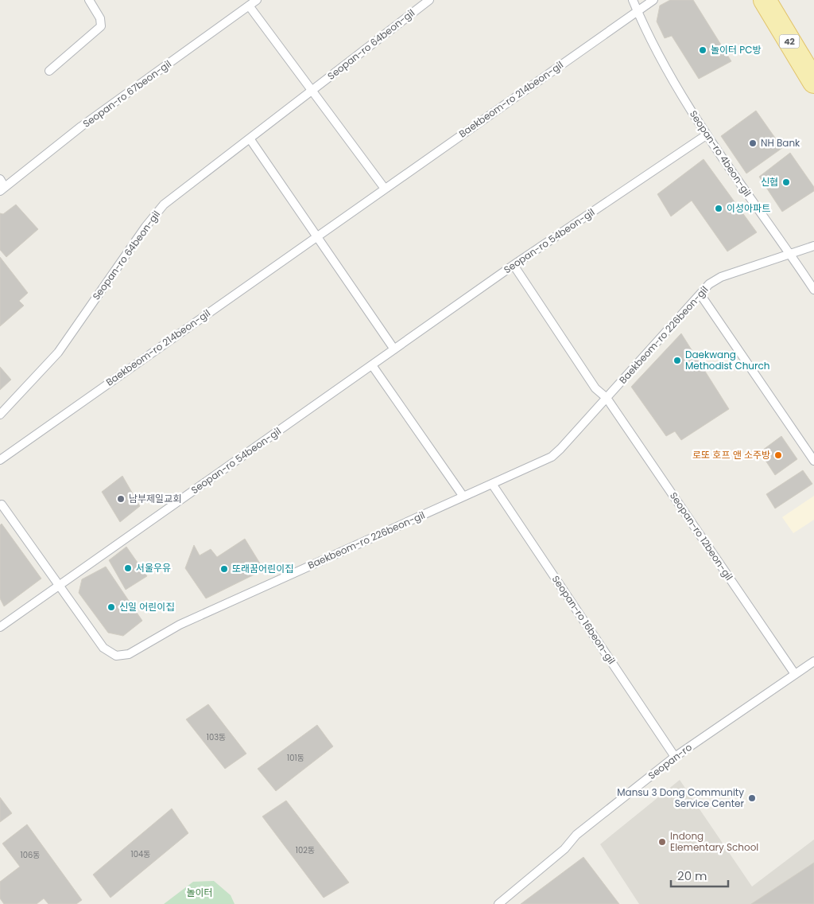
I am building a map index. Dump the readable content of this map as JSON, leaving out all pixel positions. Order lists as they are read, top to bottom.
{
  "streets": {
    "main road": ["42"],
    "lane": [
      "Seopan-ro 64beon-gil",
      "Seopan-ro 67beon-gil",
      "Baekbeom-ro 214beon-gil",
      "Seopan-ro 4beon-gil",
      "Seopan-ro 54beon-gil",
      "Baekbeom-ro 226beon-gil",
      "Seopan-ro 12beon-gil",
      "Seopan-ro 16beon-gil",
      "Seopan-ro"
    ]
  },
  "crossings": [
    ["Baekbeom-ro 214beon-gil", "Seopan-ro 4beon-gil"],
    ["Seopan-ro 4beon-gil", "Seopan-ro 54beon-gil"],
    ["Seopan-ro 4beon-gil", "Baekbeom-ro 226beon-gil"],
    ["Seopan-ro 54beon-gil", "Baekbeom-ro 226beon-gil"],
    ["Baekbeom-ro 226beon-gil", "Seopan-ro 12beon-gil"],
    ["Baekbeom-ro 226beon-gil", "Seopan-ro 16beon-gil"],
    ["Seopan-ro 12beon-gil", "Seopan-ro"],
    ["Seopan-ro 16beon-gil", "Seopan-ro"]
  ],
  "parks": ["놀이터"],
  "places": [
    "놀이터 PC방",
    "NH Bank",
    "신협",
    "이성아파트",
    "Daekwang Methodist Church",
    "로또 호프 앤 소주방",
    "남부제일교회",
    "서울우유",
    "또래꿈어린이집",
    "신일 어린이집",
    "Mansu 3 Dong Community Service Center",
    "Indong Elementary School"
  ],
  "house_numbers": [
    "103동",
    "101동",
    "102동",
    "104동",
    "106동"
  ],
  "scale_bar": "20 m"
}
